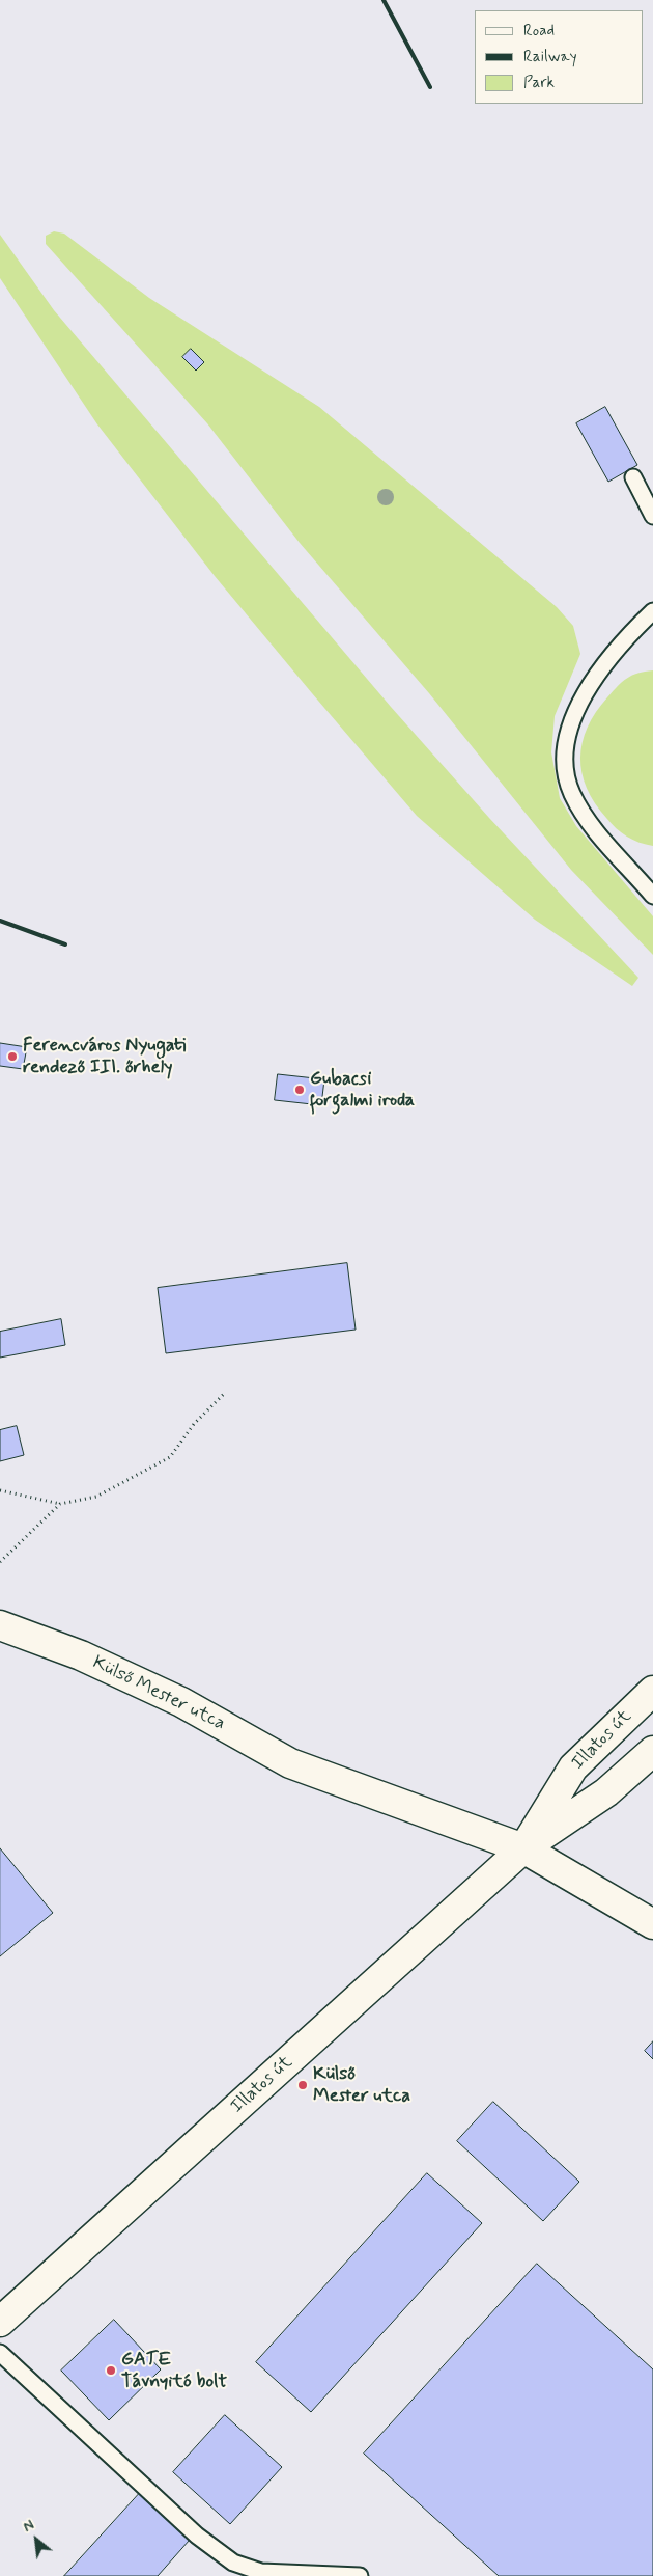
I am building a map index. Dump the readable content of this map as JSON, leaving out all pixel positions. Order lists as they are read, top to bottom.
{
  "streets": {
    "street": ["Külső Mester utca", "Illatos út"]
  },
  "crossings": [
    ["Külső Mester utca", "Illatos út"]
  ],
  "places": [
    "Ferencváros Nyugati rendező III. őrhely",
    "Gubacsi forgalmi iroda",
    "Külső Mester utca",
    "GATE Távnyitó bolt"
  ],
  "legend": ["Road", "Railway", "Park"],
  "north": "top left"
}
